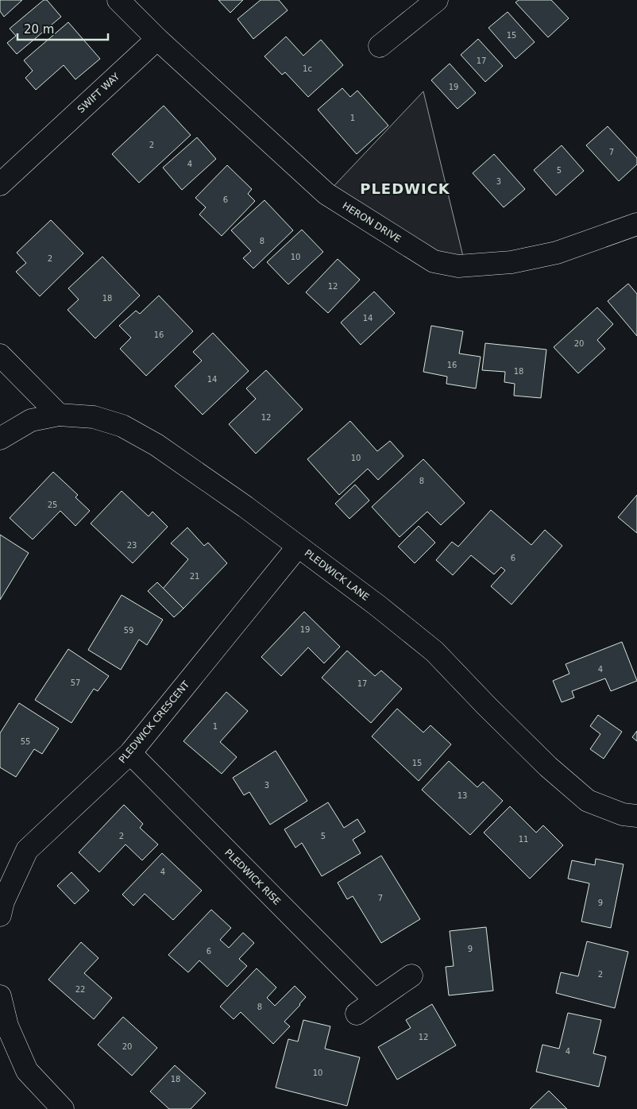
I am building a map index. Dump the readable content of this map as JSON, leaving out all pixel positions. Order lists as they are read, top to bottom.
{
  "streets": {
    "street": [
      "SWIFT WAY",
      "HERON DRIVE",
      "PLEDWICK LANE",
      "PLEDWICK CRESCENT",
      "PLEDWICK RISE"
    ]
  },
  "crossings": [
    ["SWIFT WAY", "HERON DRIVE"],
    ["PLEDWICK LANE", "PLEDWICK CRESCENT"],
    ["PLEDWICK CRESCENT", "PLEDWICK RISE"]
  ],
  "districts": ["PLEDWICK"],
  "house_numbers": [
    "15",
    "17",
    "1c",
    "19",
    "1",
    "2",
    "7",
    "4",
    "5",
    "3",
    "6",
    "8",
    "10",
    "2",
    "12",
    "18",
    "14",
    "16",
    "20",
    "16",
    "18",
    "14",
    "12",
    "10",
    "8",
    "25",
    "23",
    "6",
    "21",
    "19",
    "59",
    "4",
    "57",
    "17",
    "1",
    "55",
    "15",
    "3",
    "13",
    "2",
    "5",
    "11",
    "4",
    "7",
    "9",
    "9",
    "6",
    "2",
    "22",
    "8",
    "12",
    "20",
    "4",
    "10",
    "18"
  ],
  "scale_bar": "20 m"
}
